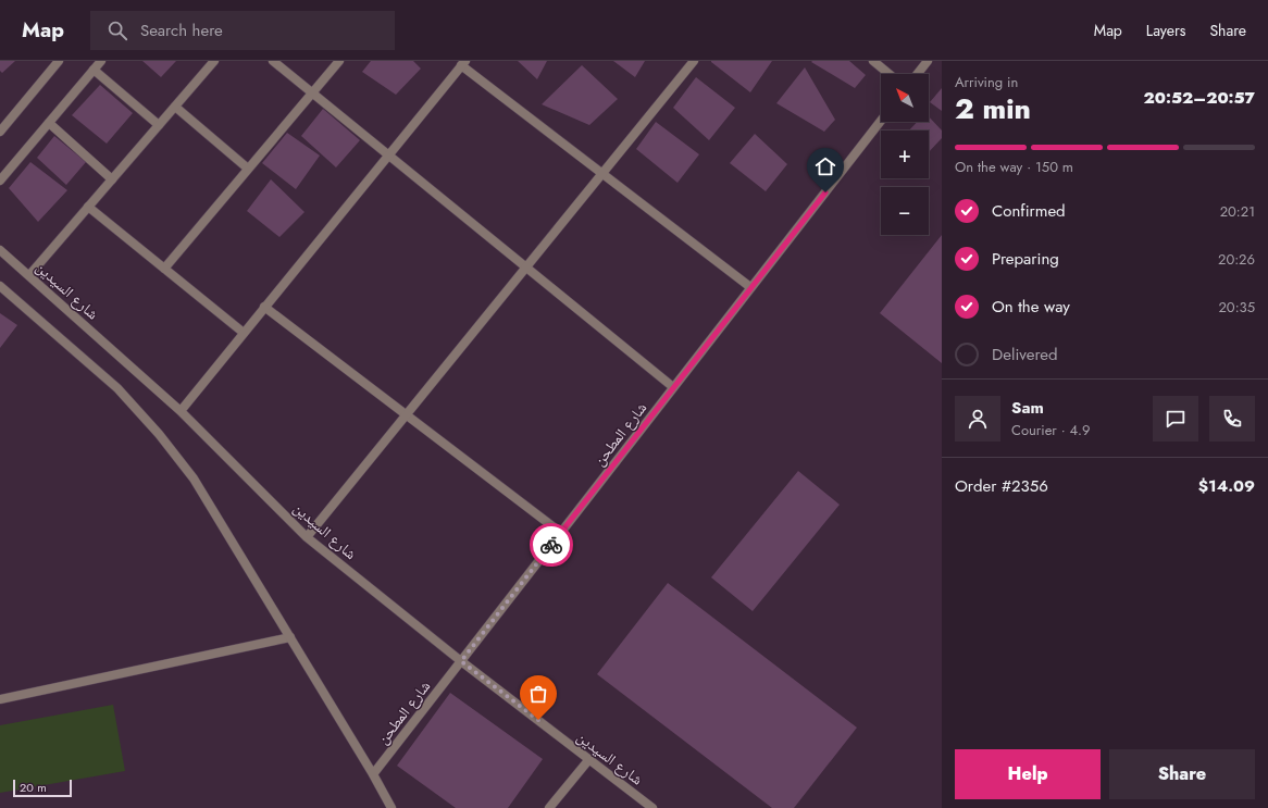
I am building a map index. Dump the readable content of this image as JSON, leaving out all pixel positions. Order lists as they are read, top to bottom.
{
  "streets": {
    "street": ["شارع السيدين", "شارع المطحن"]
  },
  "crossings": [
    ["شارع السيدين", "شارع المطحن"]
  ],
  "scale_bar": "20 m",
  "north": "top left",
  "page": {
    "header": "Map",
    "search": "Search here",
    "nav": ["Map", "Layers", "Share"],
    "heading": ["2 min", "Arriving in", "20:52–20:57"],
    "panel": [
      "Sam",
      "Courier · 4.9",
      "Order #2356",
      "$14.09"
    ],
    "map_buttons": ["+", "−"],
    "bar": "On the way · 150 m",
    "list": [
      ["Confirmed", "20:21"],
      ["Preparing", "20:26"],
      ["On the way", "20:35"],
      "Delivered"
    ],
    "buttons": ["Help", "Share"],
    "scale": "20 m"
  }
}
